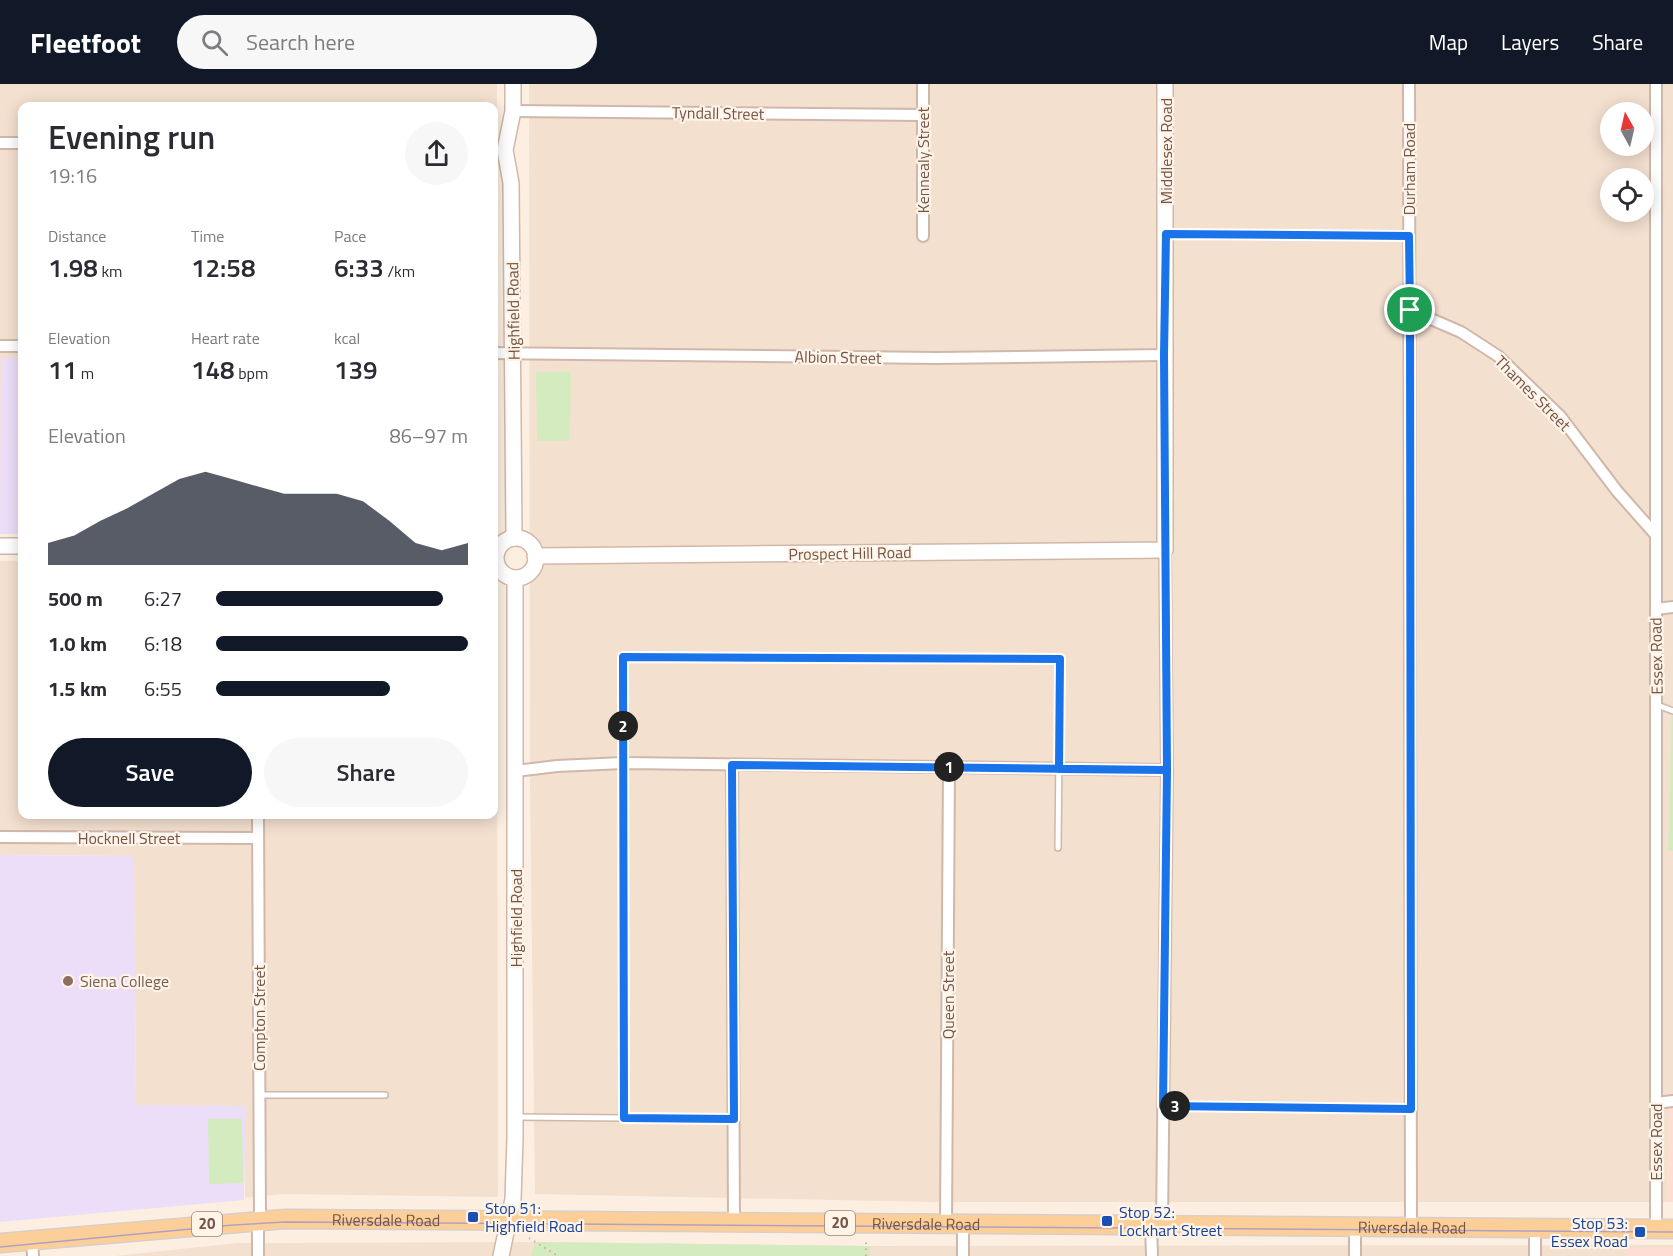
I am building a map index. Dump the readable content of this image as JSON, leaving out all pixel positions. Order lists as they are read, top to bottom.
{
  "streets": {
    "main road": [
      "Middlesex Road",
      "Highfield Road",
      "Prospect Hill Road",
      "Riversdale Road",
      "20"
    ],
    "street": [
      "Tyndall Street",
      "Kennealy Street",
      "Durham Road",
      "Albion Street",
      "Thames Street",
      "Essex Road",
      "Hocknell Street",
      "Queen Street",
      "Compton Street"
    ]
  },
  "crossings": [
    ["Tyndall Street", "Kennealy Street"],
    ["Tyndall Street", "Highfield Road"],
    ["Middlesex Road", "Albion Street"],
    ["Middlesex Road", "Prospect Hill Road"],
    ["Middlesex Road", "Riversdale Road"],
    ["Durham Road", "Thames Street"],
    ["Durham Road", "Riversdale Road"],
    ["Highfield Road", "Albion Street"],
    ["Highfield Road", "Riversdale Road"],
    ["Thames Street", "Essex Road"],
    ["Essex Road", "Riversdale Road"],
    ["Hocknell Street", "Compton Street"],
    ["Queen Street", "Riversdale Road"],
    ["Compton Street", "Riversdale Road"]
  ],
  "places": {
    "other": ["Siena College"],
    "transit": ["Stop 51: Highfield Road", "Stop 52: Lockhart Street", "Stop 53: Essex Road"]
  },
  "north": "top",
  "page": {
    "header": "Fleetfoot",
    "search": "Search here",
    "nav": ["Map", "Layers", "Share"],
    "heading": ["Evening run", "19:16"],
    "stats": [
      ["Distance", "1.98 km"],
      ["Time", "12:58"],
      ["Pace", "6:33 /km"],
      ["Elevation", "11 m"],
      ["Heart rate", "148 bpm"],
      ["kcal", "139"]
    ],
    "chart": ["Elevation", "86–97 m"],
    "list": [
      {
        "name": "500 m",
        "note": "6:27"
      },
      {
        "name": "1.0 km",
        "note": "6:18"
      },
      {
        "name": "1.5 km",
        "note": "6:55"
      }
    ],
    "pins": ["2", "1", "3"],
    "buttons": ["Save", "Share"]
  }
}
